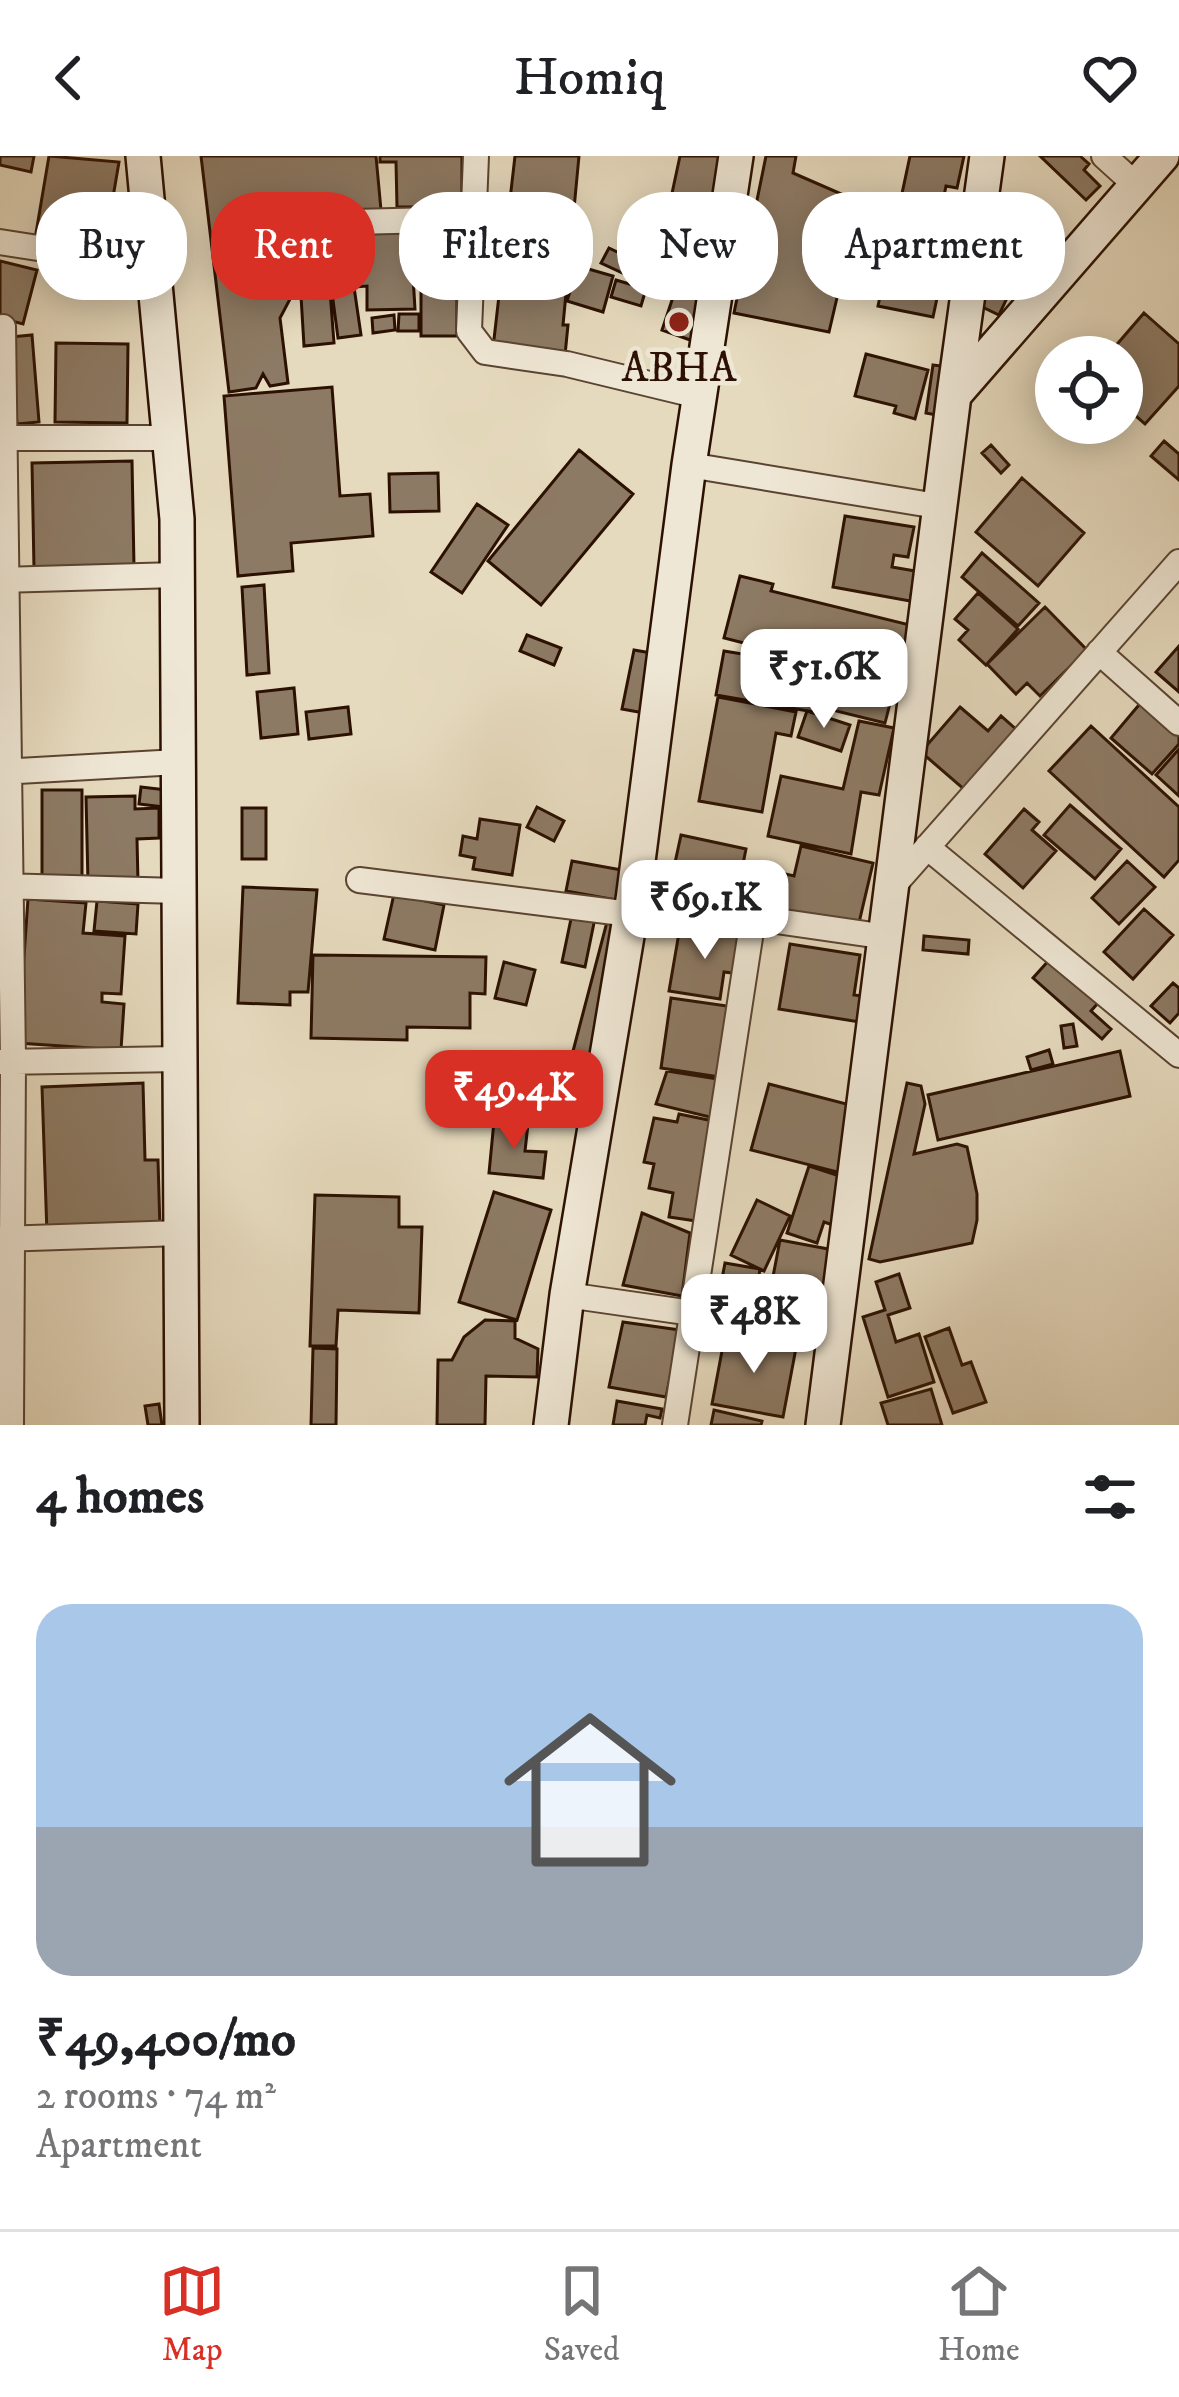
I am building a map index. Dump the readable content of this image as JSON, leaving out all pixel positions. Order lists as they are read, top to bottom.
{
  "places": ["ABHA"],
  "page": {
    "header": "Homiq",
    "chip": [
      "Buy",
      "Rent",
      "Filters",
      "New",
      "Apartment"
    ],
    "price": [
      "₹51.6K",
      "₹69.1K",
      "₹49.4K",
      "₹48K"
    ],
    "heading": "4 homes",
    "list": [
      {
        "name": "₹49,400/mo",
        "note": "2 rooms · 74 m² · Apartment"
      }
    ],
    "tabs": ["Map", "Saved", "Home"]
  }
}
